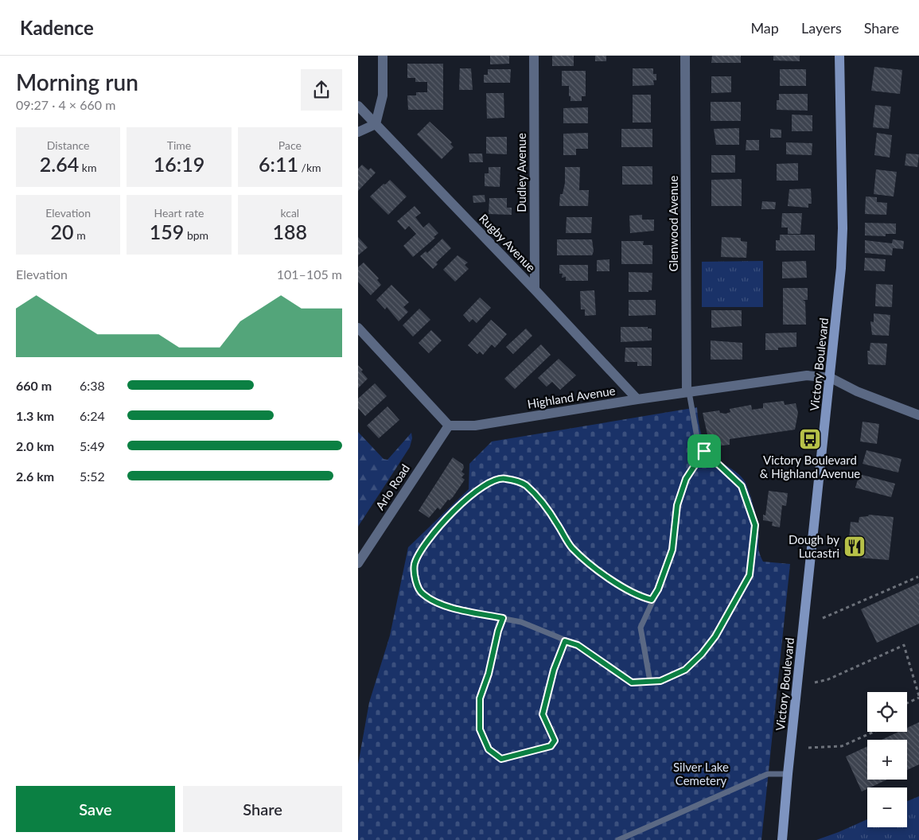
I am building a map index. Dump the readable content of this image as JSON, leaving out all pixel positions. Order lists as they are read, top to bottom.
{
  "streets": {
    "main road": ["Victory Boulevard"],
    "street": [
      "Dudley Avenue",
      "Glenwood Avenue",
      "Rugby Avenue",
      "Highland Avenue",
      "Arlo Road"
    ]
  },
  "crossings": [
    ["Dudley Avenue", "Rugby Avenue"],
    ["Glenwood Avenue", "Highland Avenue"],
    ["Rugby Avenue", "Highland Avenue"],
    ["Victory Boulevard", "Highland Avenue"],
    ["Highland Avenue", "Arlo Road"]
  ],
  "parks": ["Silver Lake Cemetery"],
  "places": {
    "bus stop": ["Victory Boulevard & Highland Avenue"],
    "restaurant": ["Dough by Lucastri"]
  },
  "page": {
    "header": "Kadence",
    "nav": ["Map", "Layers", "Share"],
    "heading": ["Morning run", "09:27 · 4 × 660 m"],
    "stats": [
      ["Distance", "2.64 km"],
      ["Time", "16:19"],
      ["Pace", "6:11 /km"],
      ["Elevation", "20 m"],
      ["Heart rate", "159 bpm"],
      ["kcal", "188"]
    ],
    "chart": ["Elevation", "101–105 m"],
    "list": [
      {
        "name": "660 m",
        "note": "6:38"
      },
      {
        "name": "1.3 km",
        "note": "6:24"
      },
      {
        "name": "2.0 km",
        "note": "5:49"
      },
      {
        "name": "2.6 km",
        "note": "5:52"
      }
    ],
    "map_buttons": ["+", "−"],
    "buttons": ["Save", "Share"]
  }
}
